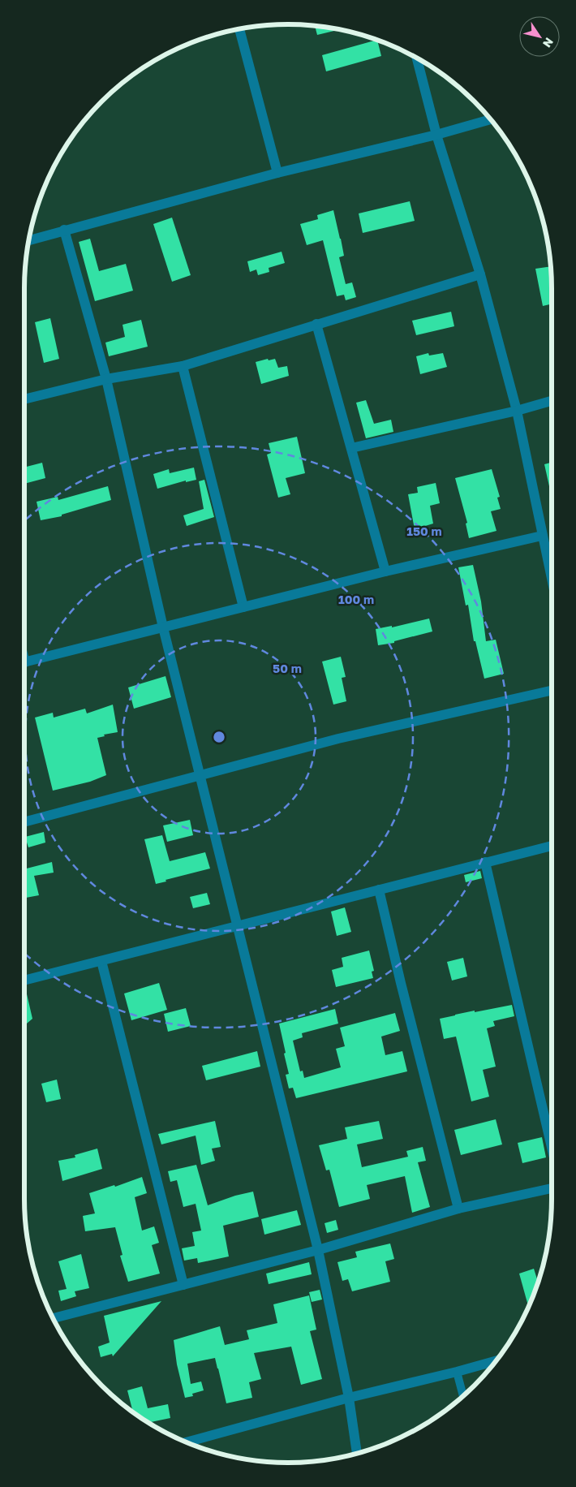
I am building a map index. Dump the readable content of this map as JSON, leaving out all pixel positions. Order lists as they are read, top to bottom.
{
  "north": "bottom right",
  "rings": ["150 m", "100 m", "50 m"]
}
